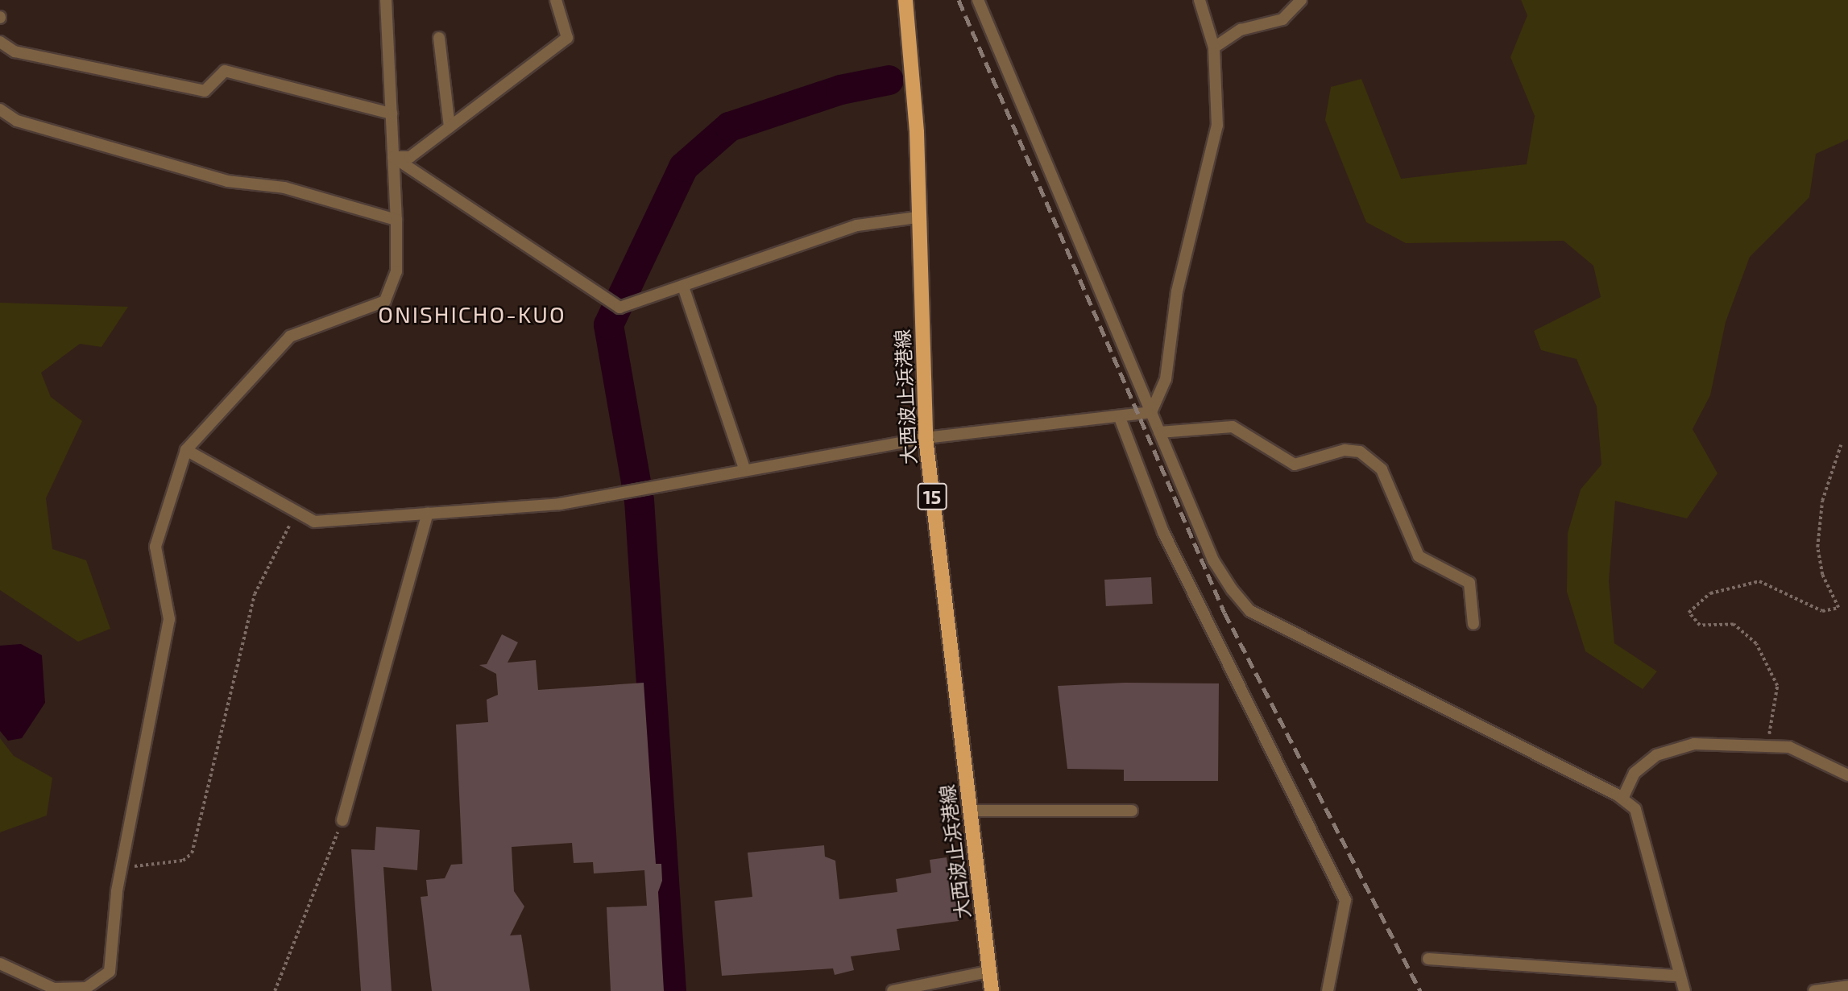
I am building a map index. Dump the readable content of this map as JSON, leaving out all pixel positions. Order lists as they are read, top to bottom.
{
  "streets": {
    "main road": ["大西波止浜港線", "15"]
  },
  "districts": ["ONISHICHO-KUO"]
}
